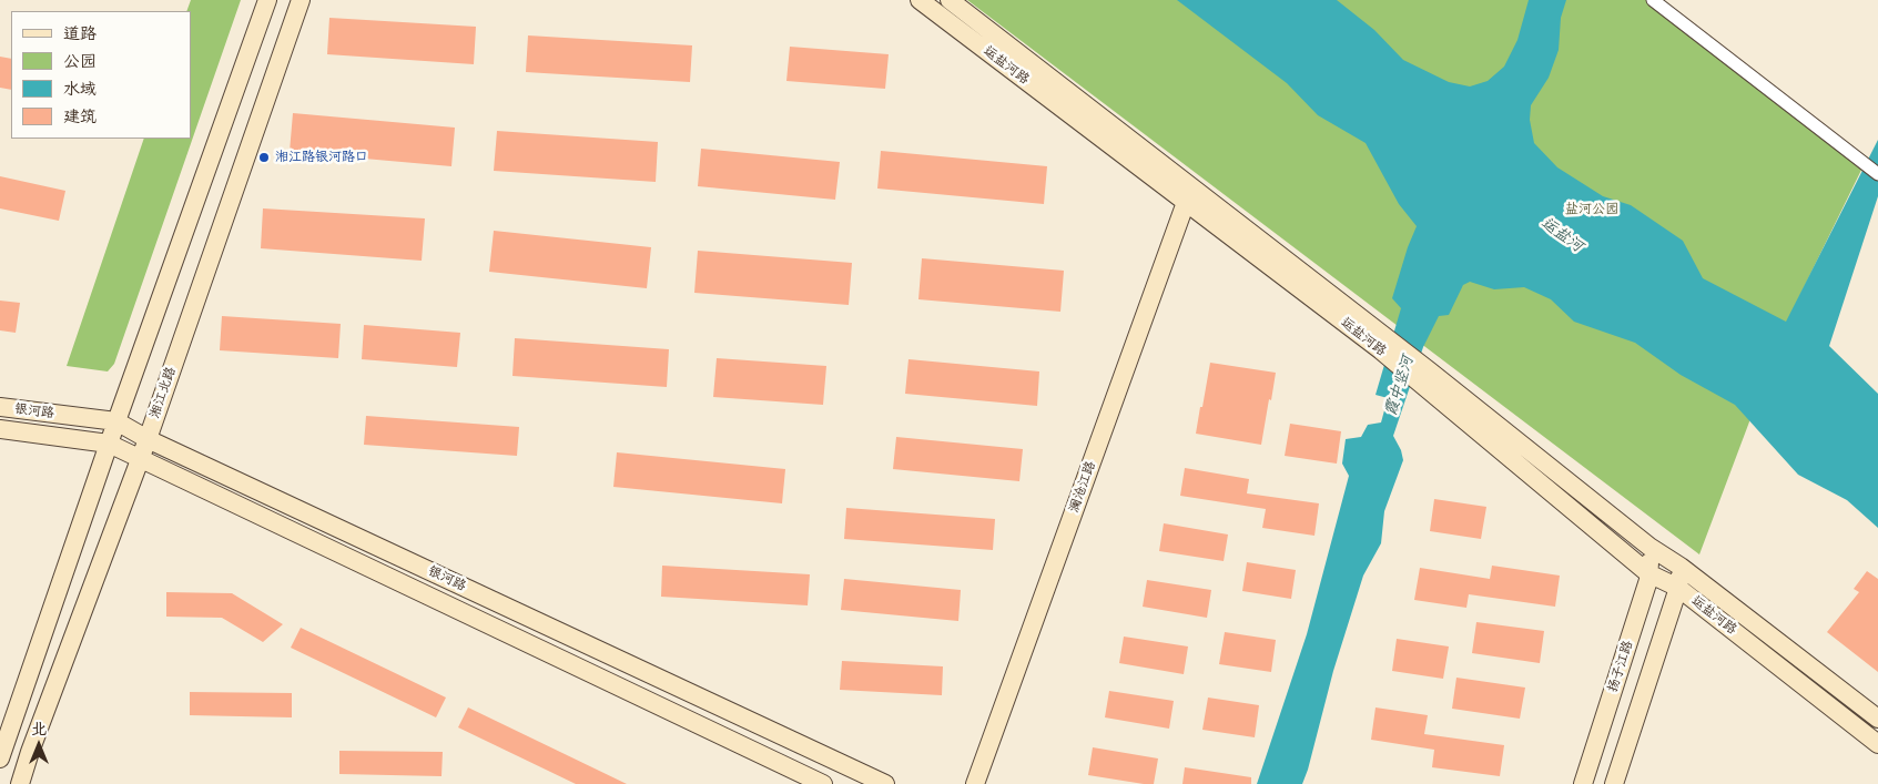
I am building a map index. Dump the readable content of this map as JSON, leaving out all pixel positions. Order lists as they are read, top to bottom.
{
  "streets": {
    "main road": [
      "运盐河路",
      "湘江北路",
      "银河路",
      "澜沧江路",
      "扬子江路"
    ]
  },
  "crossings": [
    ["运盐河路", "澜沧江路"],
    ["运盐河路", "扬子江路"],
    ["湘江北路", "银河路"]
  ],
  "water": ["运盐河", "霞中竖河"],
  "parks": ["盐河公园"],
  "places": ["湘江路银河路口"],
  "legend": [
    "道路",
    "公园",
    "水域",
    "建筑"
  ],
  "north": "top"
}
